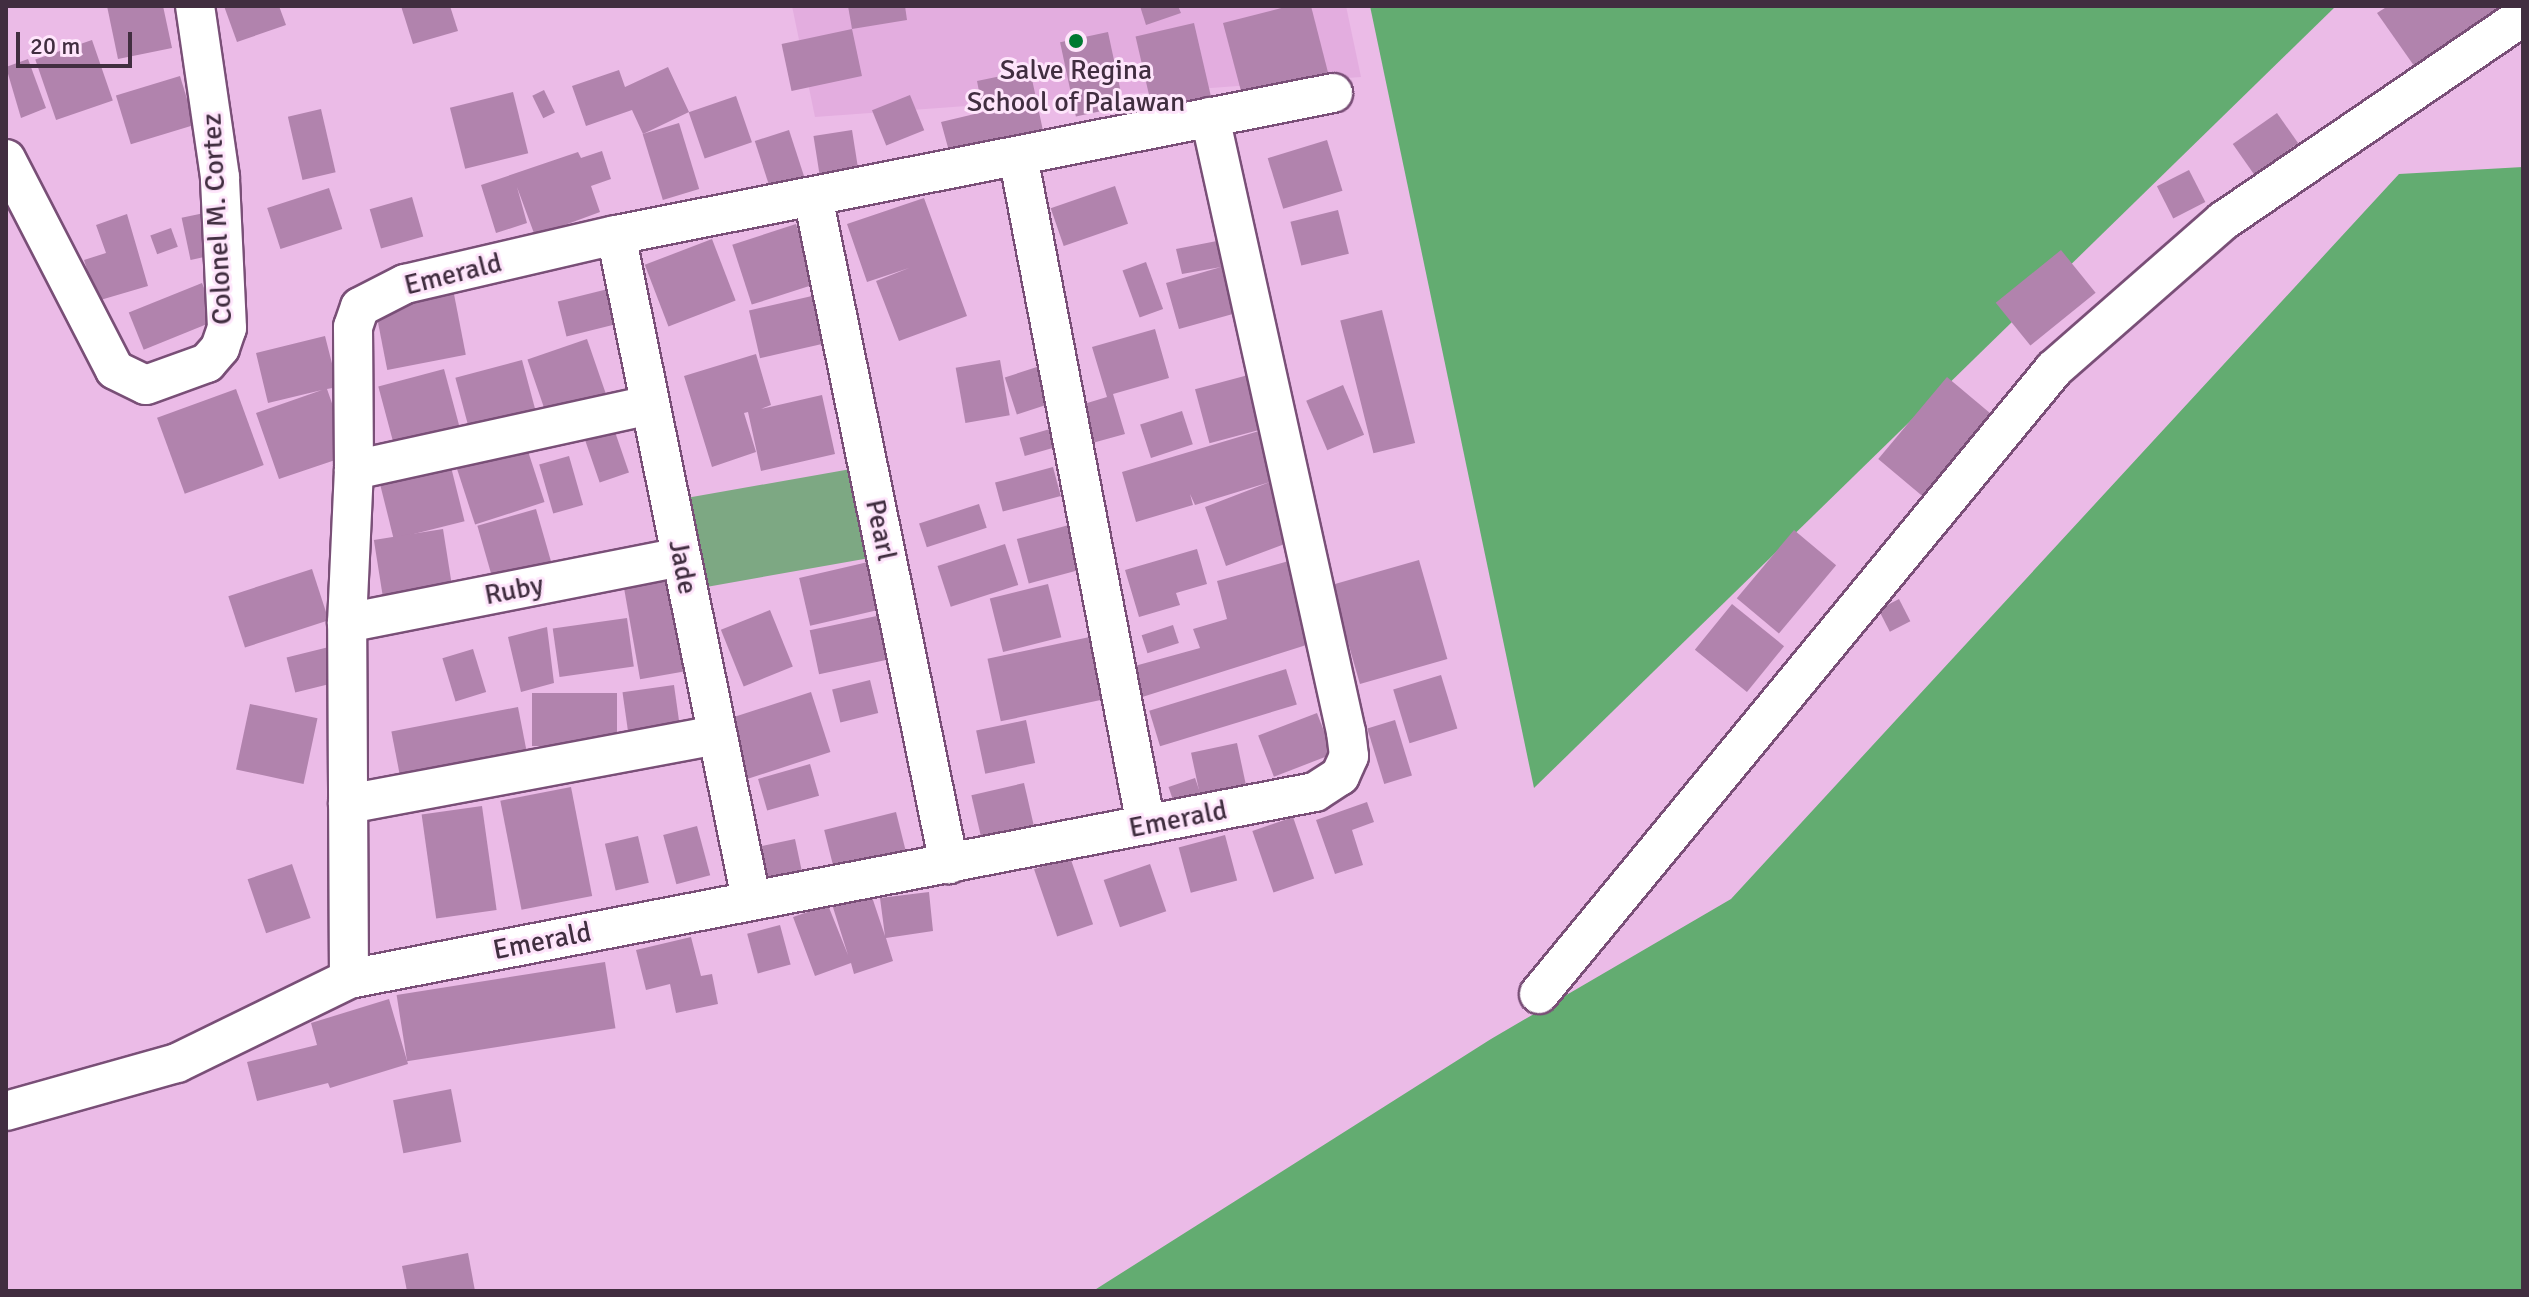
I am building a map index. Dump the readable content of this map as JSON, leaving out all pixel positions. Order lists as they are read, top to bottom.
{
  "streets": {
    "street": [
      "Colonel M. Cortez",
      "Emerald",
      "Pearl",
      "Jade",
      "Ruby"
    ]
  },
  "crossings": [
    ["Emerald", "Pearl"],
    ["Emerald", "Jade"],
    ["Emerald", "Ruby"],
    ["Jade", "Ruby"]
  ],
  "places": ["Salve Regina School of Palawan"],
  "scale_bar": "20 m"
}
